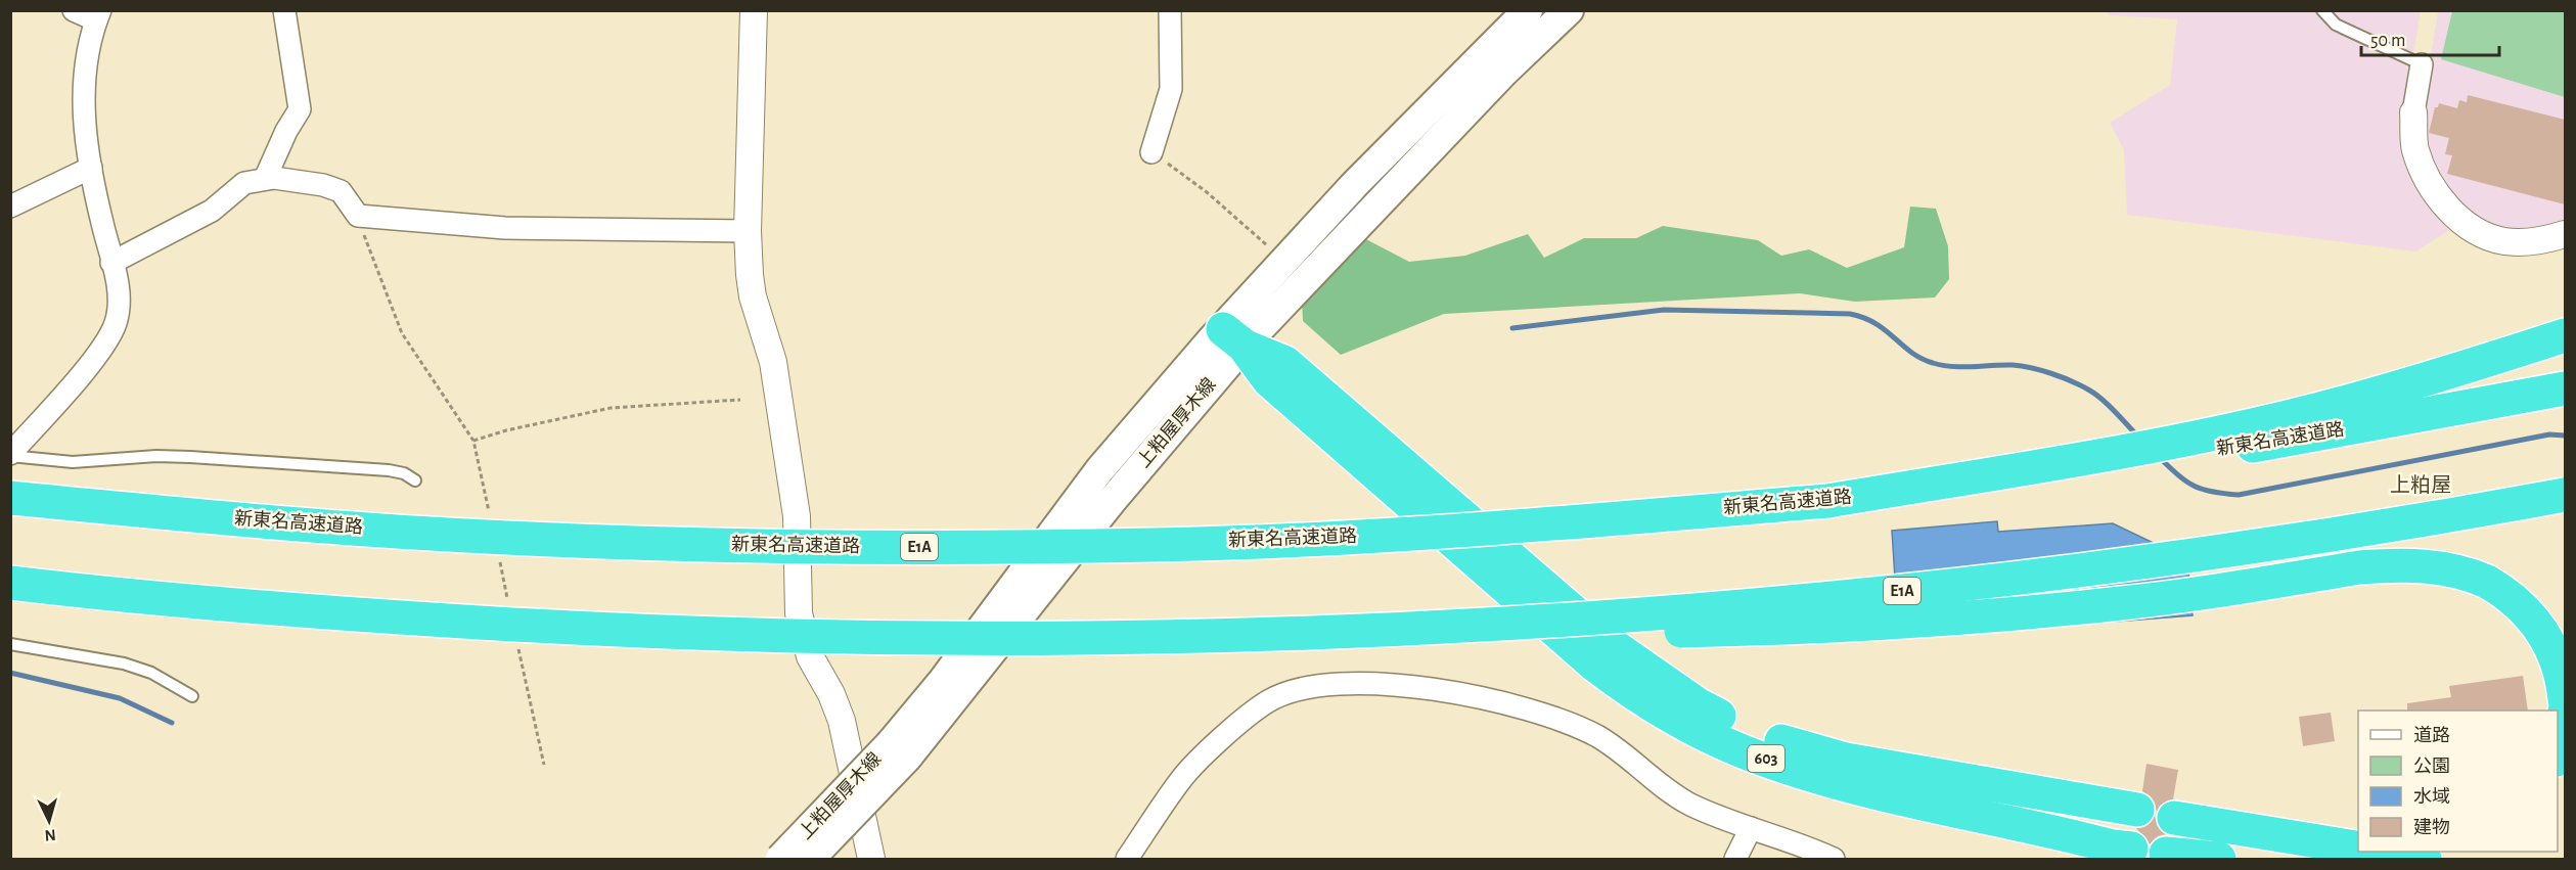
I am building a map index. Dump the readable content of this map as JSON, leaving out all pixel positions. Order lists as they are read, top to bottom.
{
  "streets": {
    "highway": ["新東名高速道路", "E1A", "603"],
    "main road": ["上粕屋厚木線"]
  },
  "crossings": [
    ["上粕屋厚木線", "603"]
  ],
  "districts": ["上粕屋"],
  "legend": [
    "道路",
    "公園",
    "水域",
    "建物"
  ],
  "scale_bar": "50 m",
  "north": "bottom"
}
